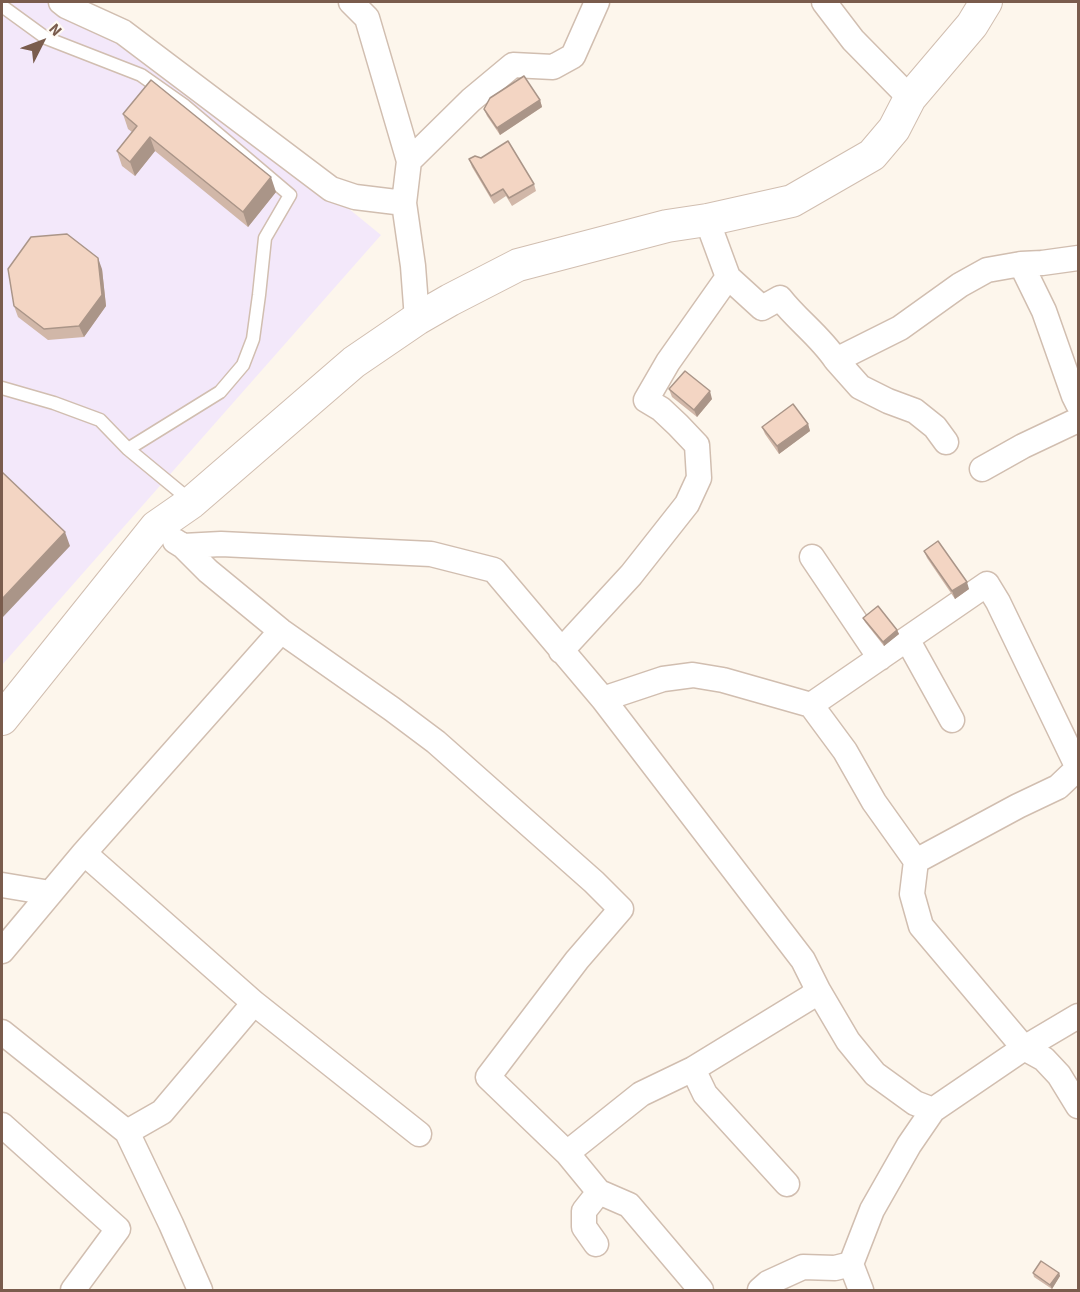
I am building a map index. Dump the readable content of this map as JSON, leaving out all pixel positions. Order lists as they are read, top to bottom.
{
  "north": "top right"
}
